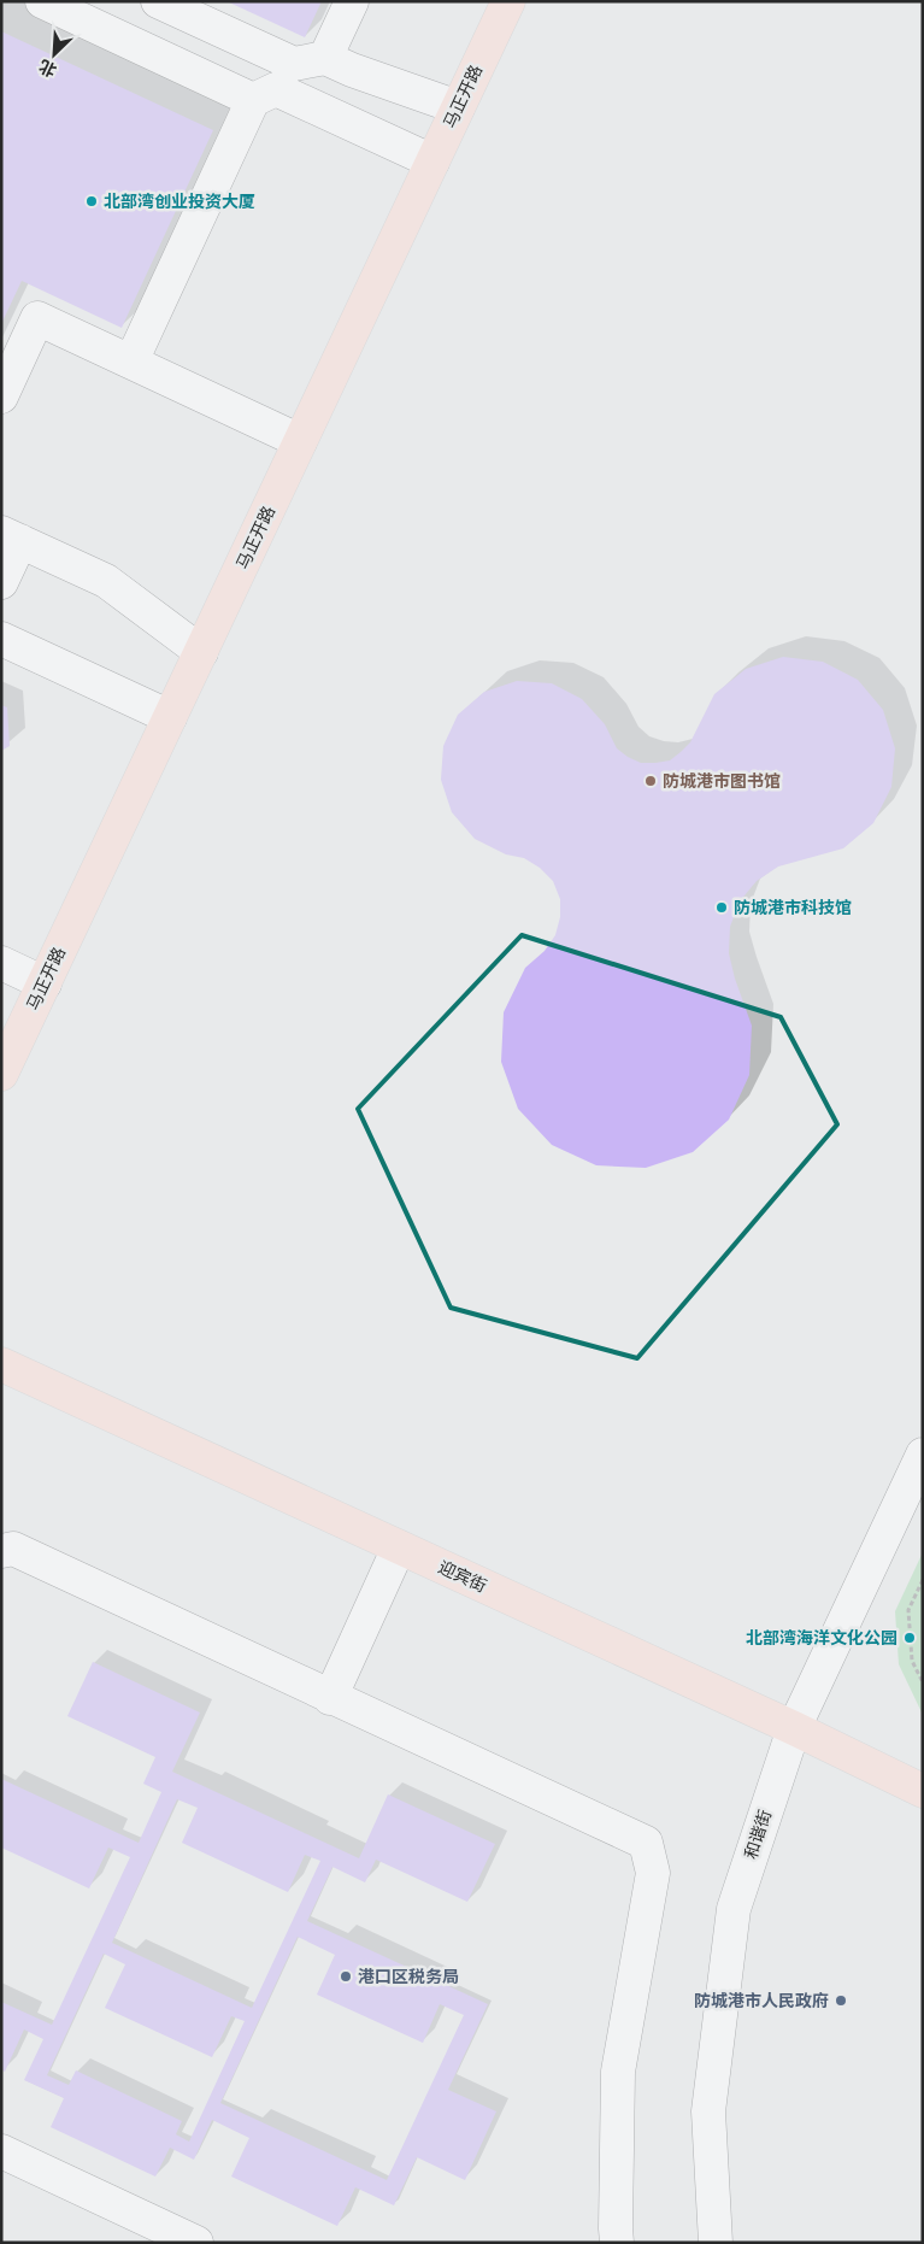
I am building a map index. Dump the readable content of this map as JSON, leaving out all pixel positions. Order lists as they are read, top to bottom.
{
  "streets": {
    "main road": ["马正开路", "迎宾街"],
    "street": ["和谐街"]
  },
  "crossings": [
    ["迎宾街", "和谐街"]
  ],
  "places": [
    "北部湾创业投资大厦",
    "防城港市图书馆",
    "防城港市科技馆",
    "北部湾海洋文化公园",
    "港口区税务局",
    "防城港市人民政府"
  ],
  "north": "bottom left"
}
